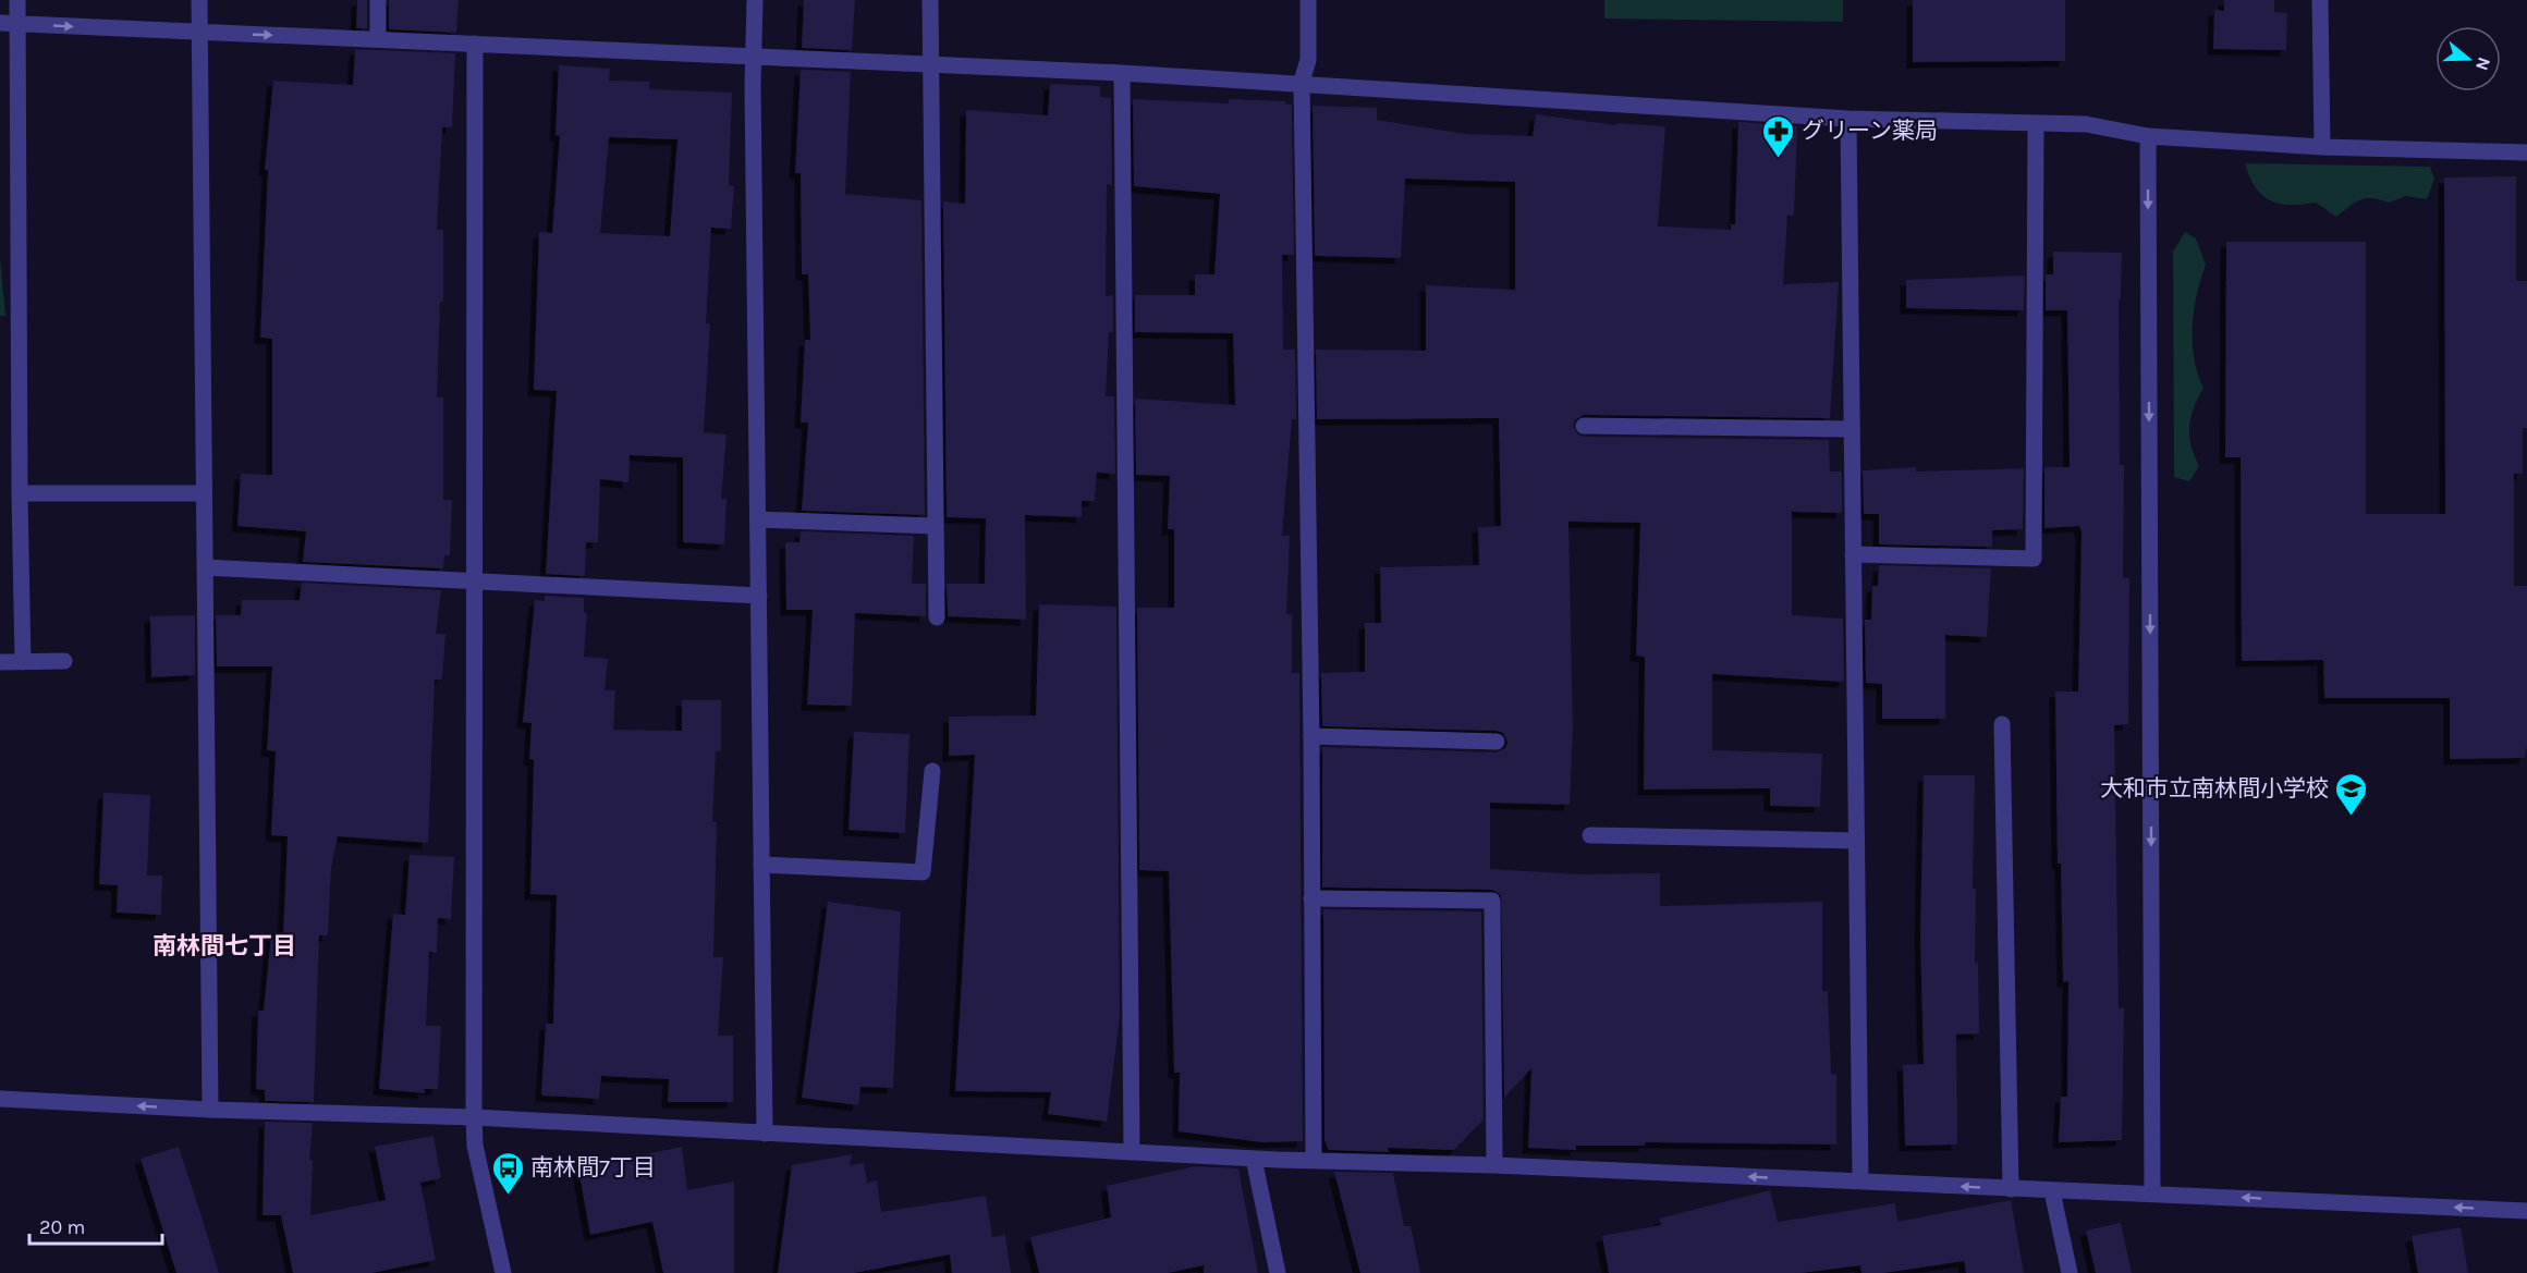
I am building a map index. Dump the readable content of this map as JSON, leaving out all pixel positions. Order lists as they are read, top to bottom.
{
  "districts": ["南林間七丁目"],
  "places": {
    "pharmacy": ["グリーン薬局"],
    "school or university": ["大和市立南林間小学校"],
    "bus stop": ["南林間7丁目"]
  },
  "scale_bar": "20 m",
  "north": "right"
}
